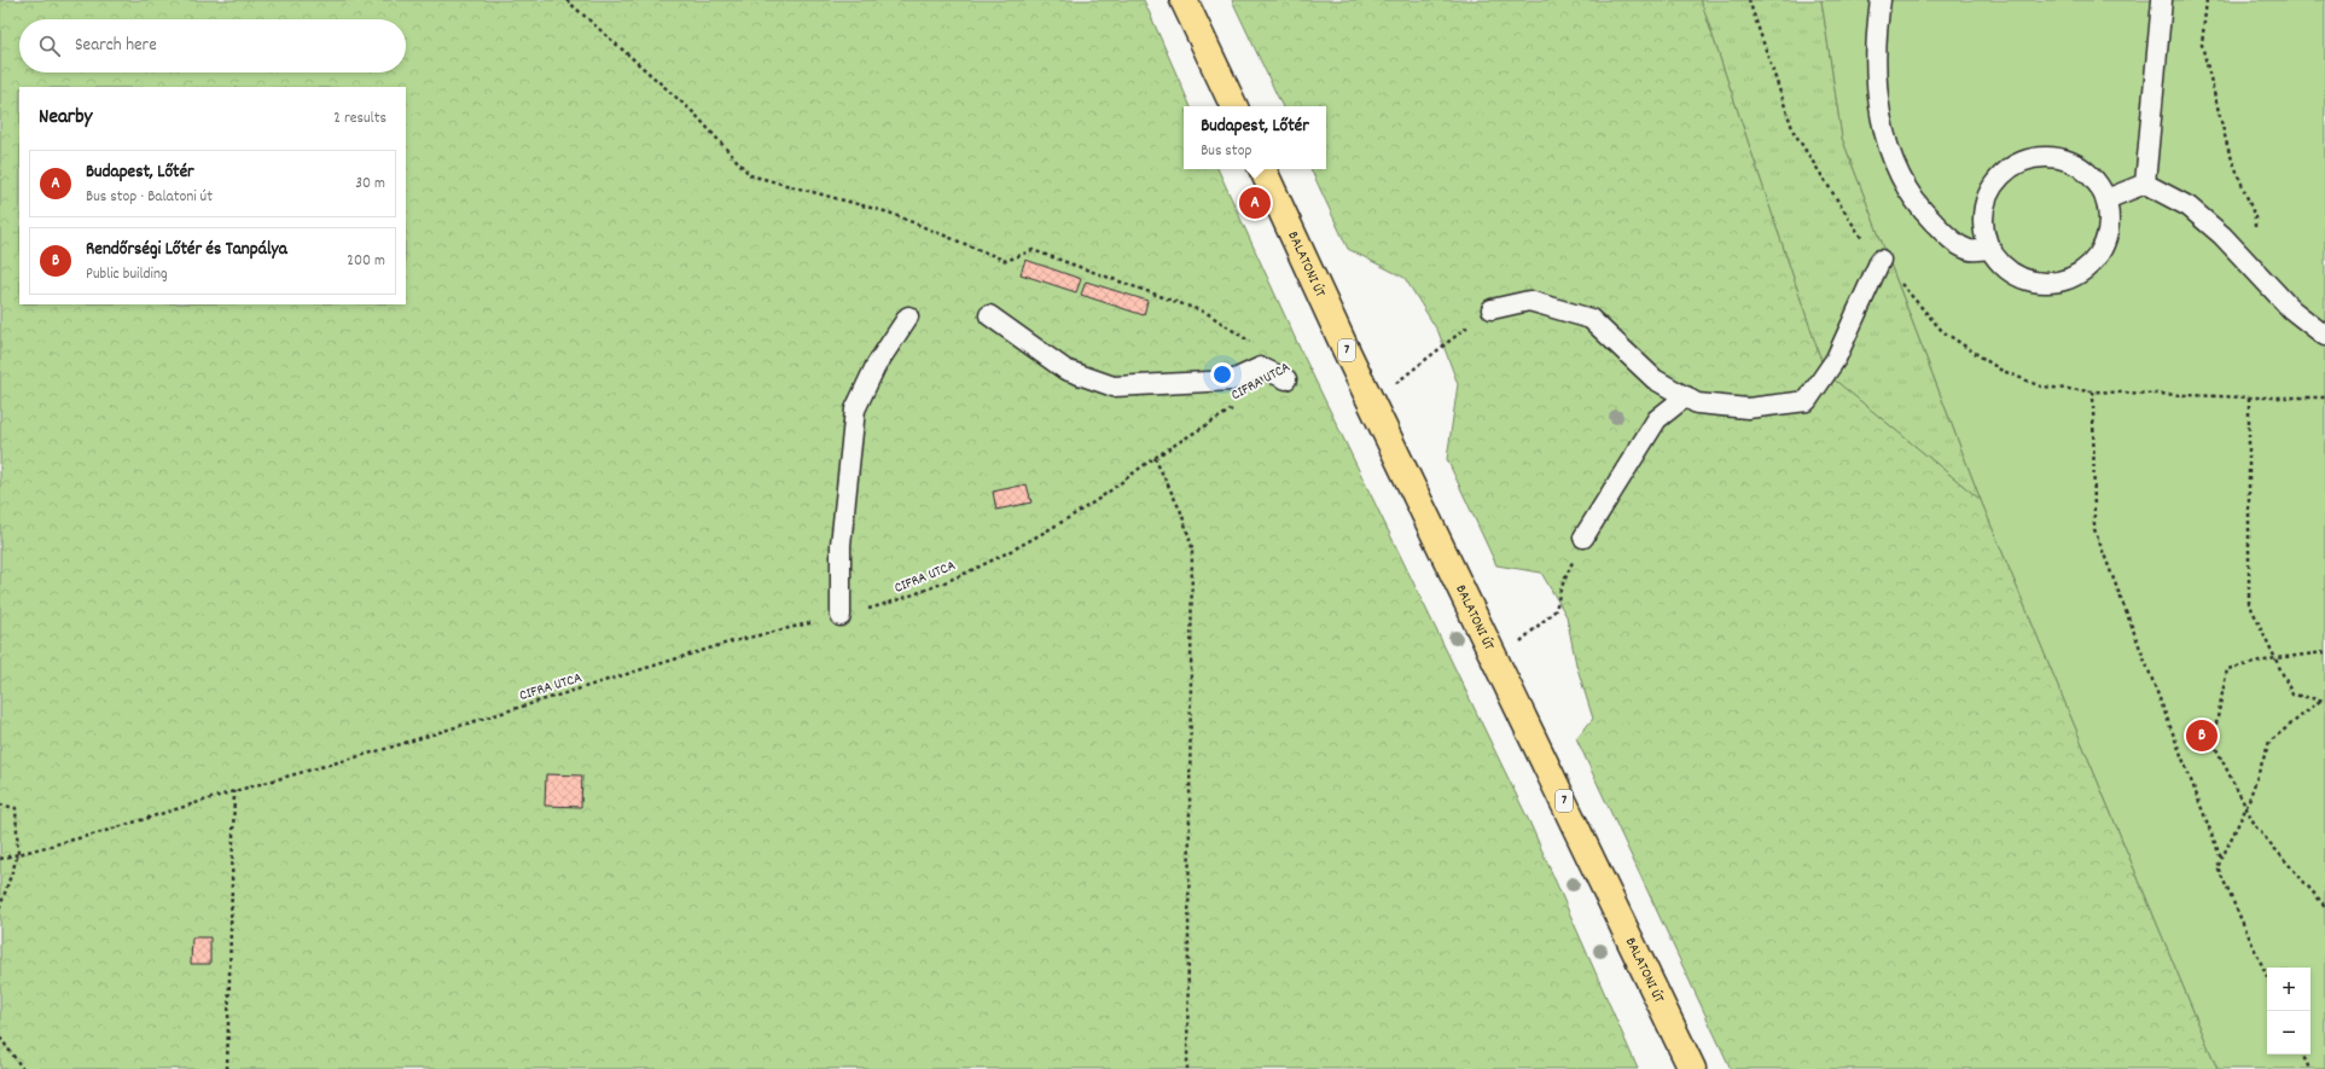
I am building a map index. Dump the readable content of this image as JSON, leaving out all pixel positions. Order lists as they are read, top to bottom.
{
  "streets": {
    "main road": ["BALATONI ÚT", "7"],
    "path": ["CIFRA UTCA"]
  },
  "page": {
    "search": "Search here",
    "heading": ["Nearby", "2 results"],
    "popup": ["Budapest, Lőtér", "Bus stop"],
    "list": [
      {
        "mark": "A",
        "name": "Budapest, Lőtér",
        "note": "Bus stop · Balatoni út",
        "value": "30 m"
      },
      {
        "mark": "B",
        "name": "Rendőrségi Lőtér és Tanpálya",
        "note": "Public building",
        "value": "200 m"
      }
    ],
    "pins": ["A", "B"],
    "map_buttons": ["+", "−"]
  }
}
